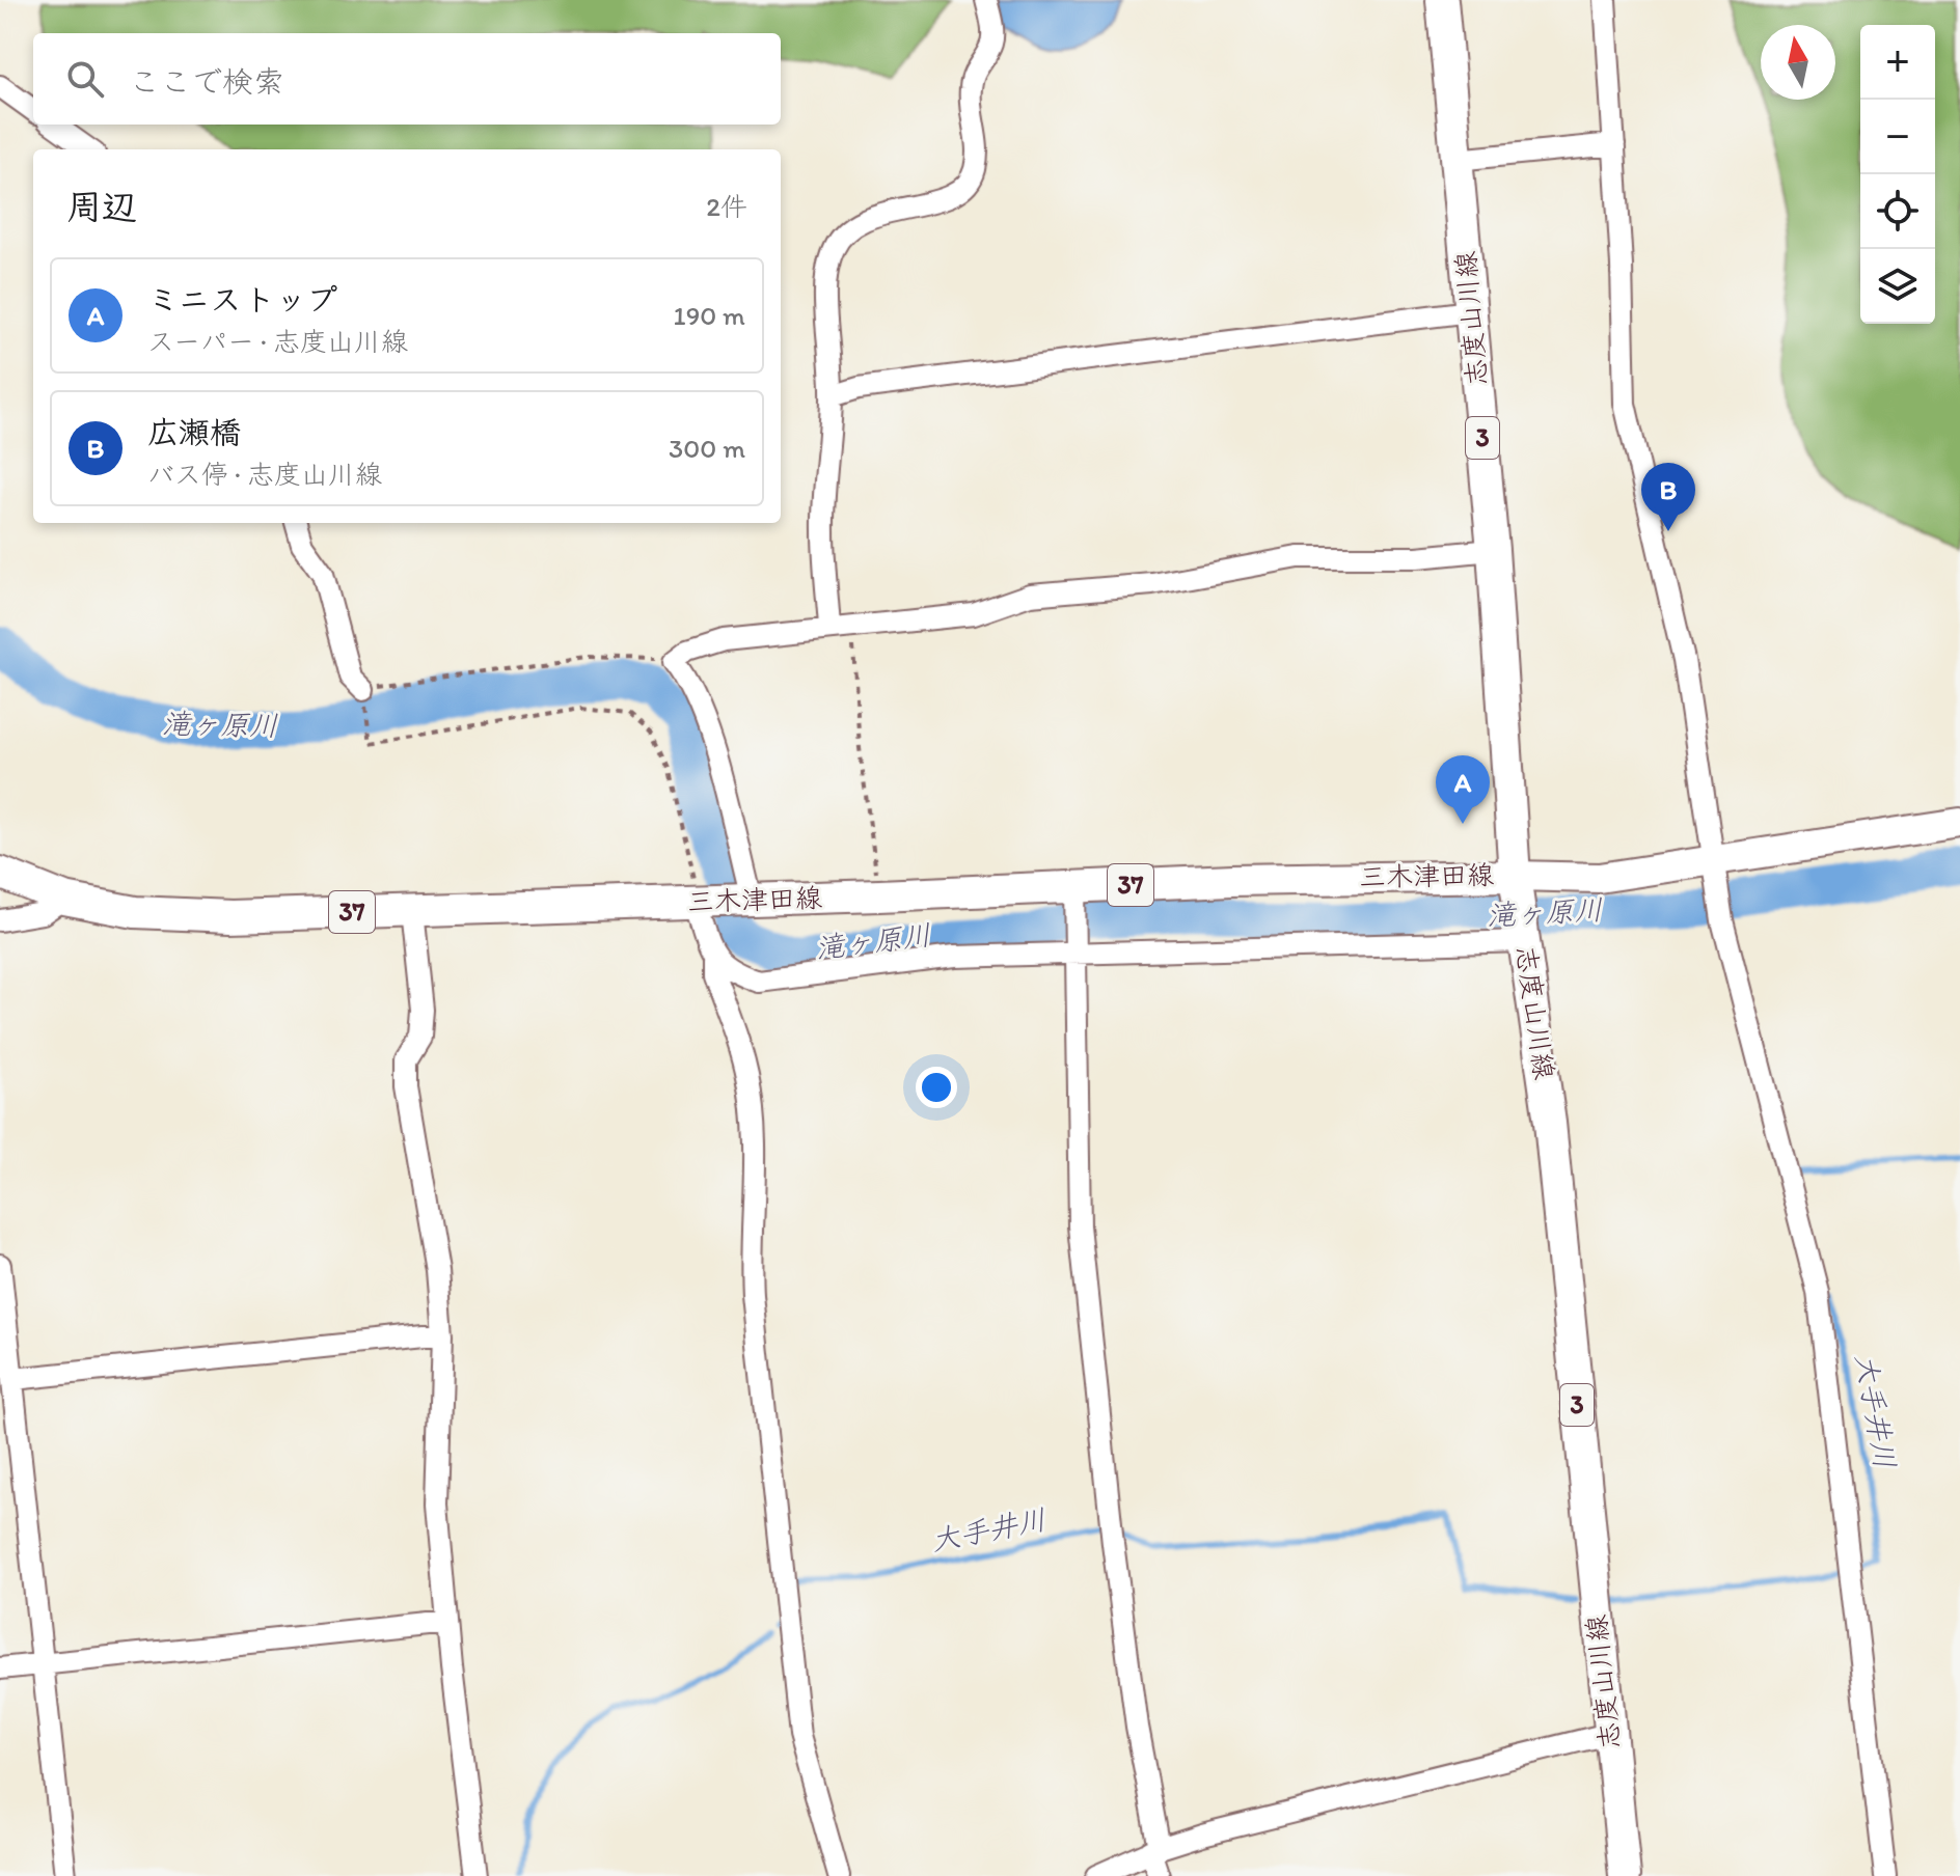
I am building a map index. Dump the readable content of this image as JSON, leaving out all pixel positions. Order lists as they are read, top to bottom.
{
  "streets": {
    "main road": [
      "志度山川線",
      "3",
      "三木津田線",
      "37"
    ]
  },
  "crossings": [
    ["志度山川線", "三木津田線"]
  ],
  "water": ["滝ヶ原川", "大手井川"],
  "north": "top",
  "page": {
    "map_buttons": ["+", "−"],
    "search": "ここで検索",
    "heading": ["周辺", "2件"],
    "list": [
      {
        "mark": "A",
        "name": "ミニストップ",
        "note": "スーパー · 志度山川線",
        "value": "190 m"
      },
      {
        "mark": "B",
        "name": "広瀬橋",
        "note": "バス停 · 志度山川線",
        "value": "300 m"
      }
    ],
    "pins": ["B", "A"]
  }
}
